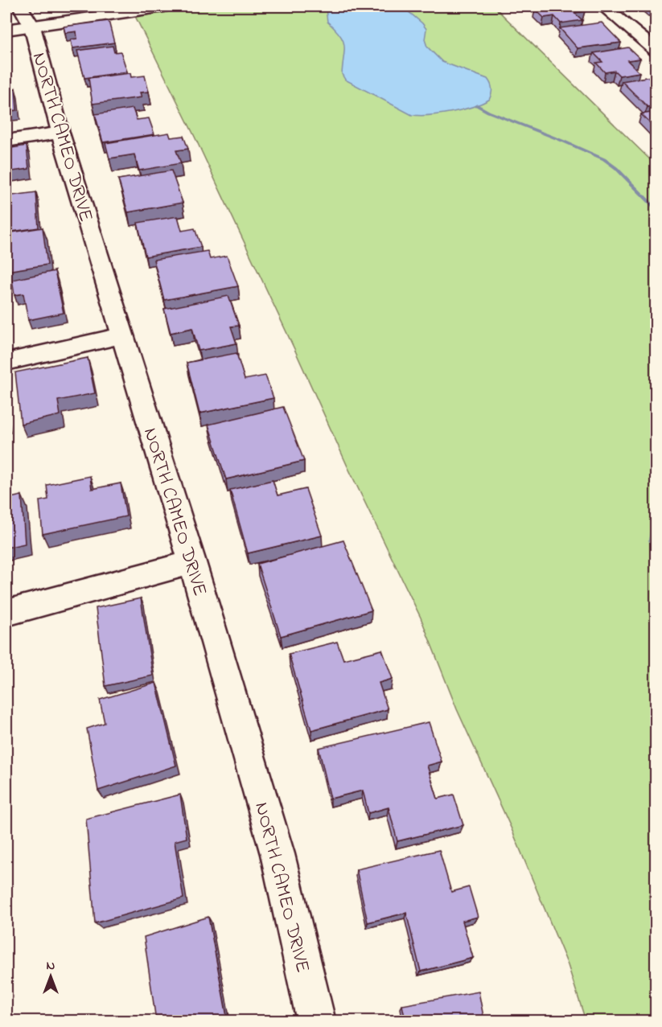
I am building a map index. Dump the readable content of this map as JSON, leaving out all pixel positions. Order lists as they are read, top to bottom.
{
  "streets": {
    "street": ["NORTH CAMEO DRIVE"]
  },
  "north": "top"
}
